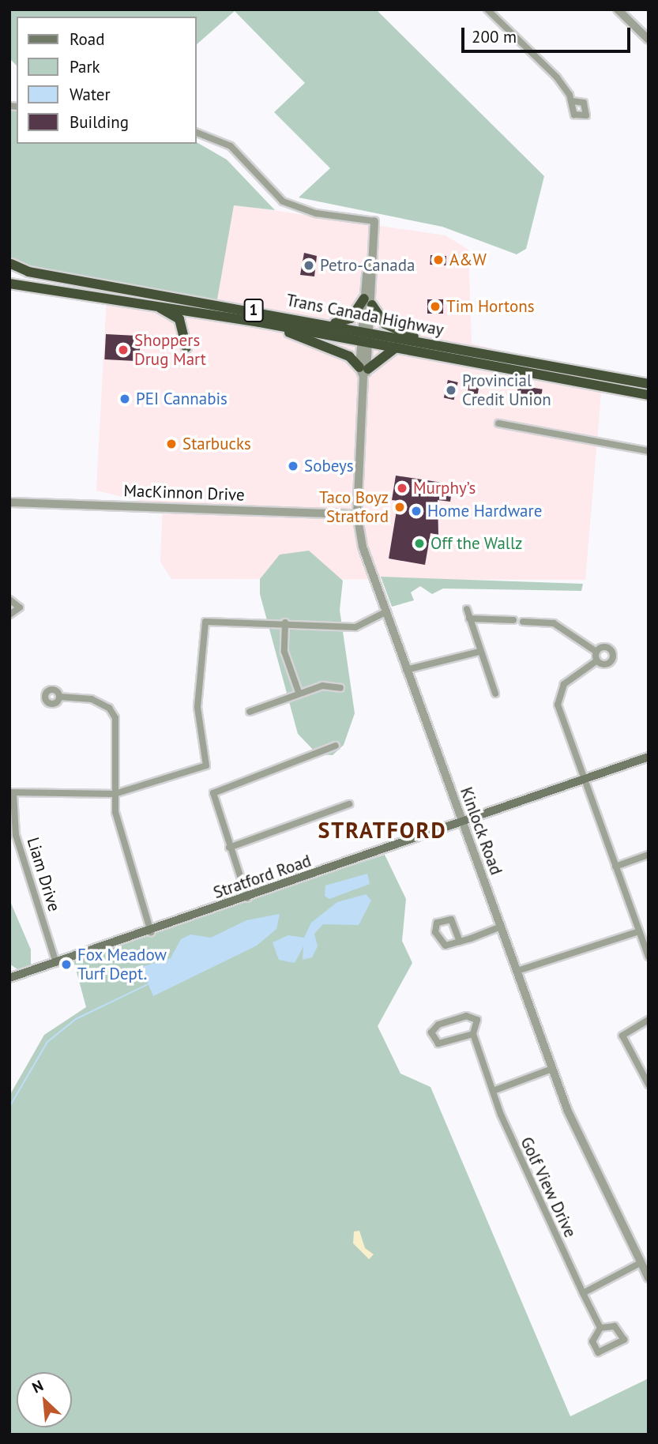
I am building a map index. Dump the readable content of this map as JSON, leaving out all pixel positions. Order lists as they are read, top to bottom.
{
  "streets": {
    "highway": ["1", "Trans Canada Highway"],
    "main road": ["Stratford Road"],
    "street": [
      "MacKinnon Drive",
      "Kinlock Road",
      "Liam Drive",
      "Golf View Drive"
    ]
  },
  "crossings": [
    ["Trans Canada Highway", "Kinlock Road"],
    ["MacKinnon Drive", "Kinlock Road"],
    ["Kinlock Road", "Stratford Road"],
    ["Liam Drive", "Stratford Road"]
  ],
  "districts": ["STRATFORD"],
  "places": [
    "A&W",
    "Petro-Canada",
    "Tim Hortons",
    "Shoppers Drug Mart",
    "Provincial Credit Union",
    "PEI Cannabis",
    "Starbucks",
    "Sobeys",
    "Murphy’s",
    "Taco Boyz Stratford",
    "Home Hardware",
    "Off the Wallz",
    "Fox Meadow Turf Dept."
  ],
  "legend": [
    "Road",
    "Park",
    "Water",
    "Building"
  ],
  "scale_bar": "200 m",
  "north": "top left"
}
